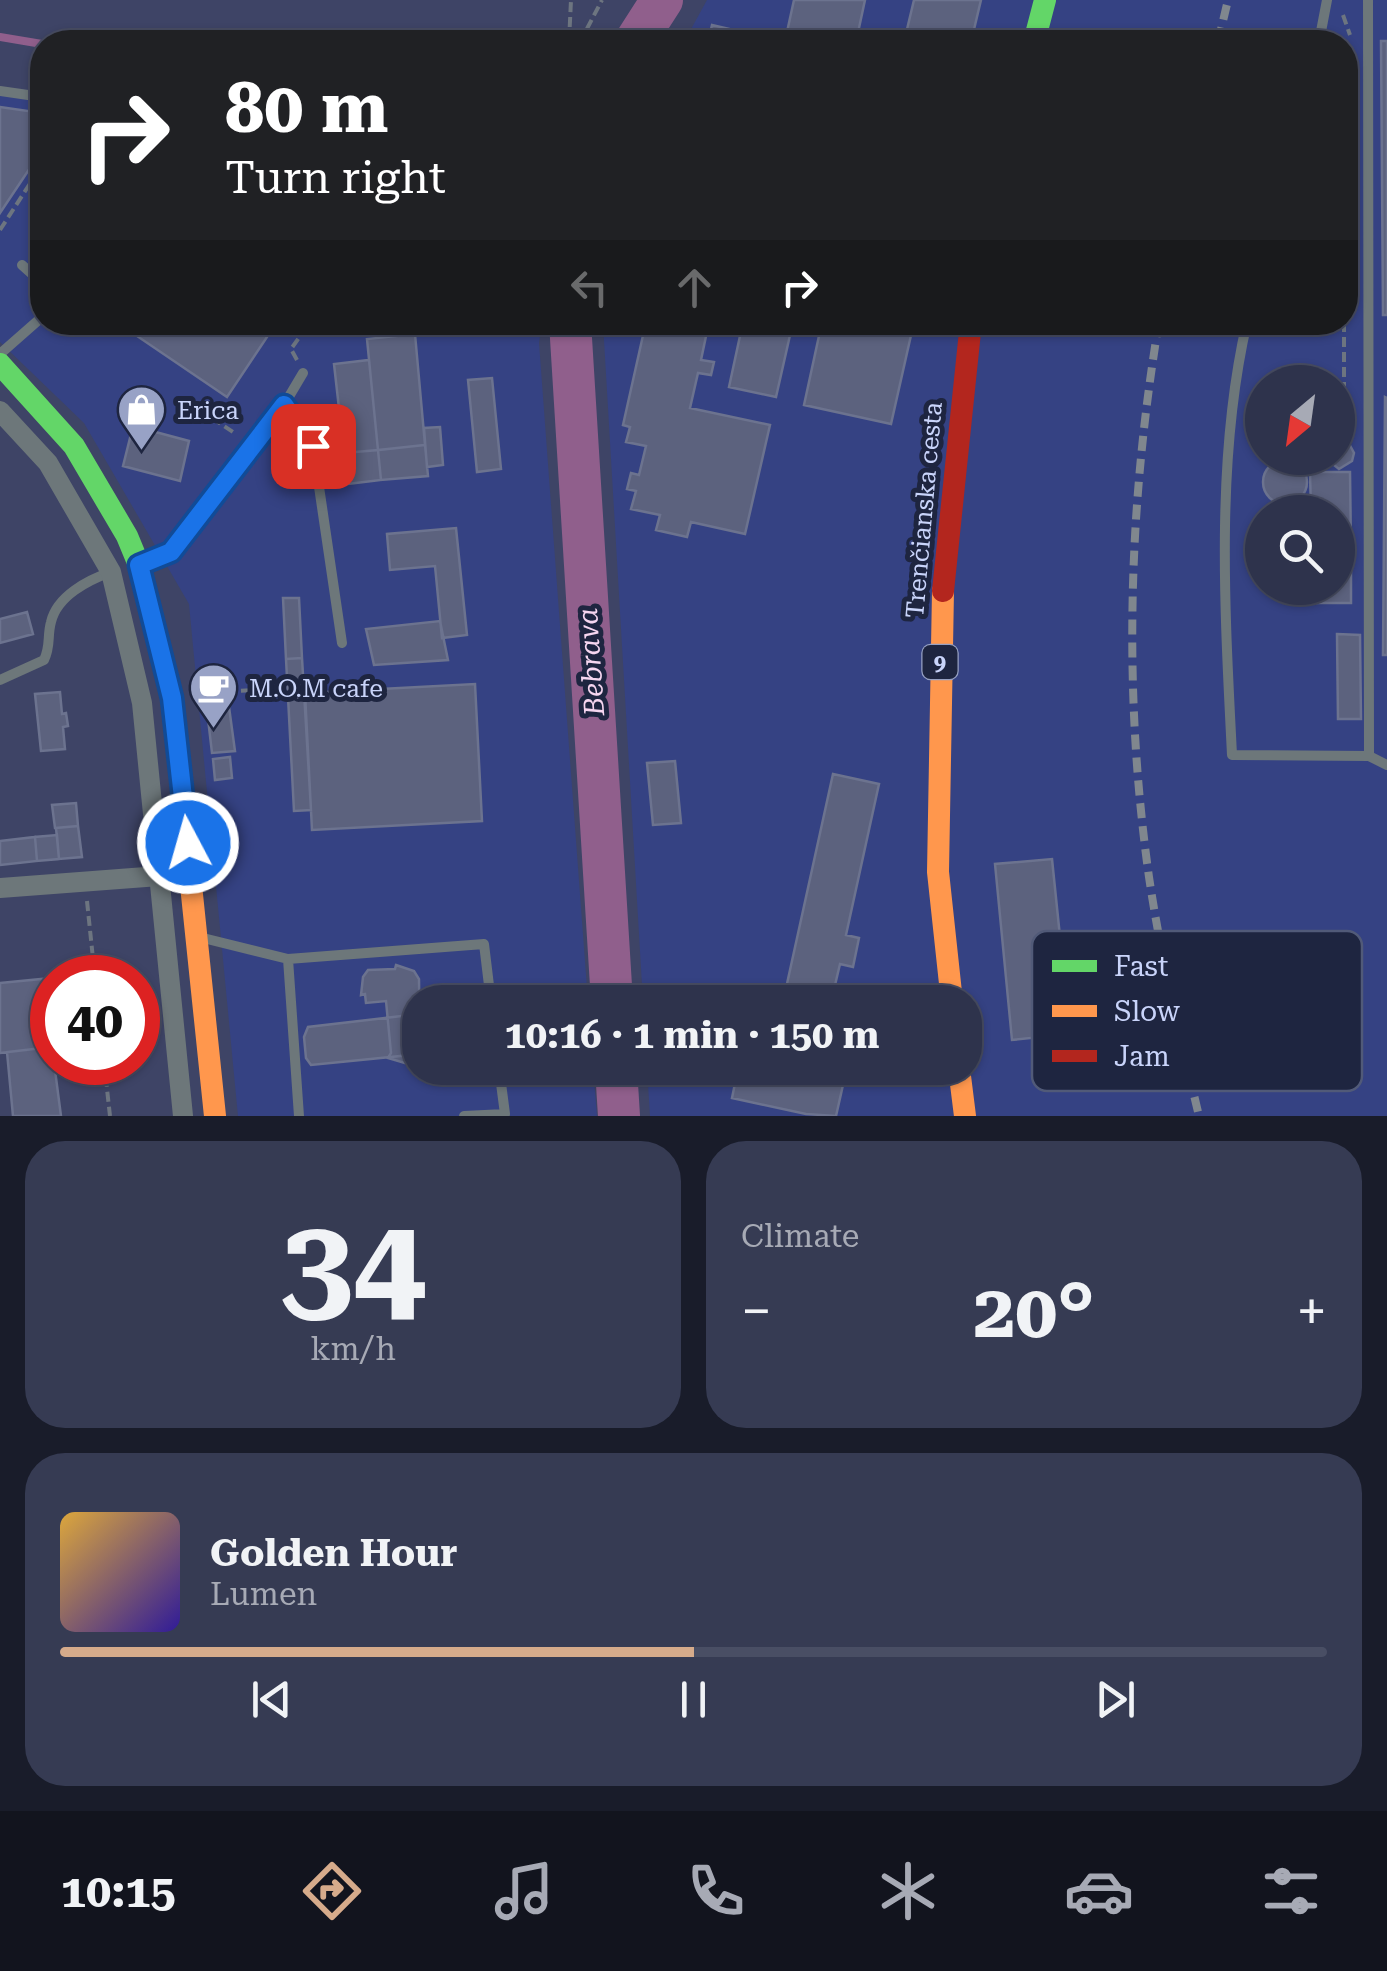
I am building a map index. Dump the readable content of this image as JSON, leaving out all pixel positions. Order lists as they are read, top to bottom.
{
  "streets": {
    "street": ["Trenčianska cesta", "9"]
  },
  "water": ["Bebrava"],
  "places": {
    "shop": ["Erica"],
    "cafe": ["M.O.M cafe"]
  },
  "legend": ["Fast", "Slow", "Jam"],
  "north": "bottom left",
  "page": {
    "turn": ["80 m", "Turn right"],
    "limit": "40",
    "trip": "10:16 · 1 min · 150 m",
    "tile": [
      ["34", "km/h"],
      "Climate"
    ],
    "heat": ["−", "20°", "+"],
    "song": ["Golden Hour", "Lumen"],
    "tabs": "10:15"
  }
}
